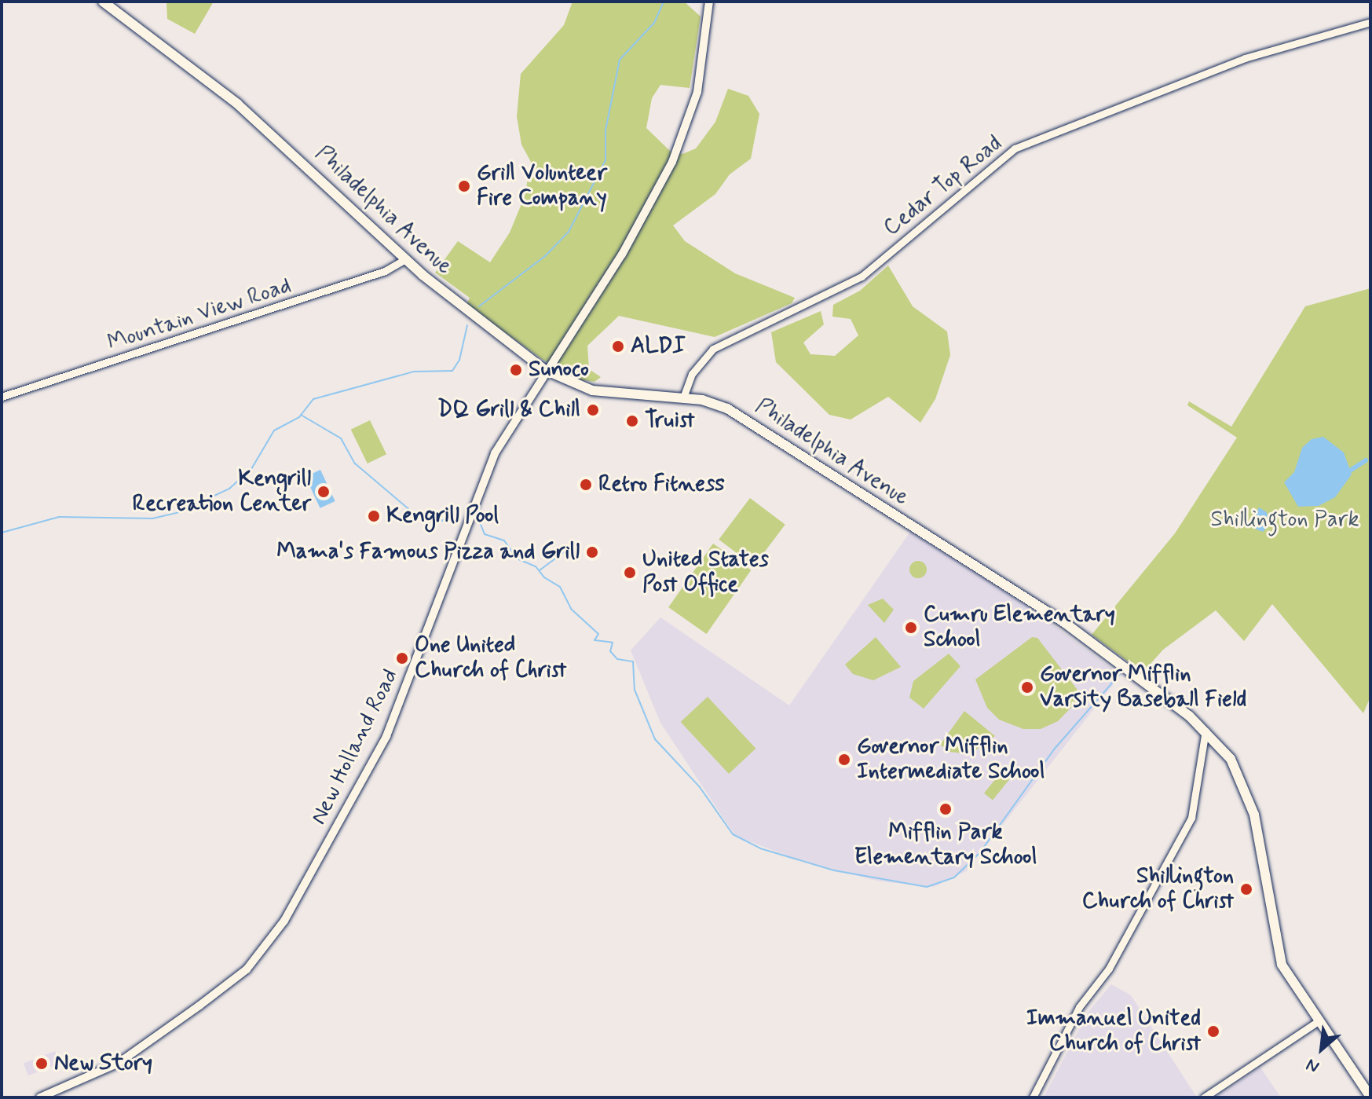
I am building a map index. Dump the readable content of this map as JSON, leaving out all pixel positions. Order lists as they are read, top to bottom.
{
  "streets": {
    "main road": ["Philadelphia Avenue", "New Holland Road"],
    "street": ["Cedar Top Road", "Mountain View Road"]
  },
  "crossings": [
    ["Cedar Top Road", "Philadelphia Avenue"],
    ["Philadelphia Avenue", "Mountain View Road"],
    ["Philadelphia Avenue", "New Holland Road"]
  ],
  "parks": ["Shillington Park"],
  "places": [
    "Grill Volunteer Fire Company",
    "ALDI",
    "Sunoco",
    "DQ Grill & Chill",
    "Truist",
    "Retro Fitness",
    "Kengrill Recreation Center",
    "Kengrill Pool",
    "Mama's Famous Pizza and Grill",
    "United States Post Office",
    "Cumru Elementary School",
    "One United Church of Christ",
    "Governor Mifflin Varsity Baseball Field",
    "Governor Mifflin Intermediate School",
    "Mifflin Park Elementary School",
    "Shillington Church of Christ",
    "Immanuel United Church of Christ",
    "New Story"
  ],
  "north": "bottom left"
}
